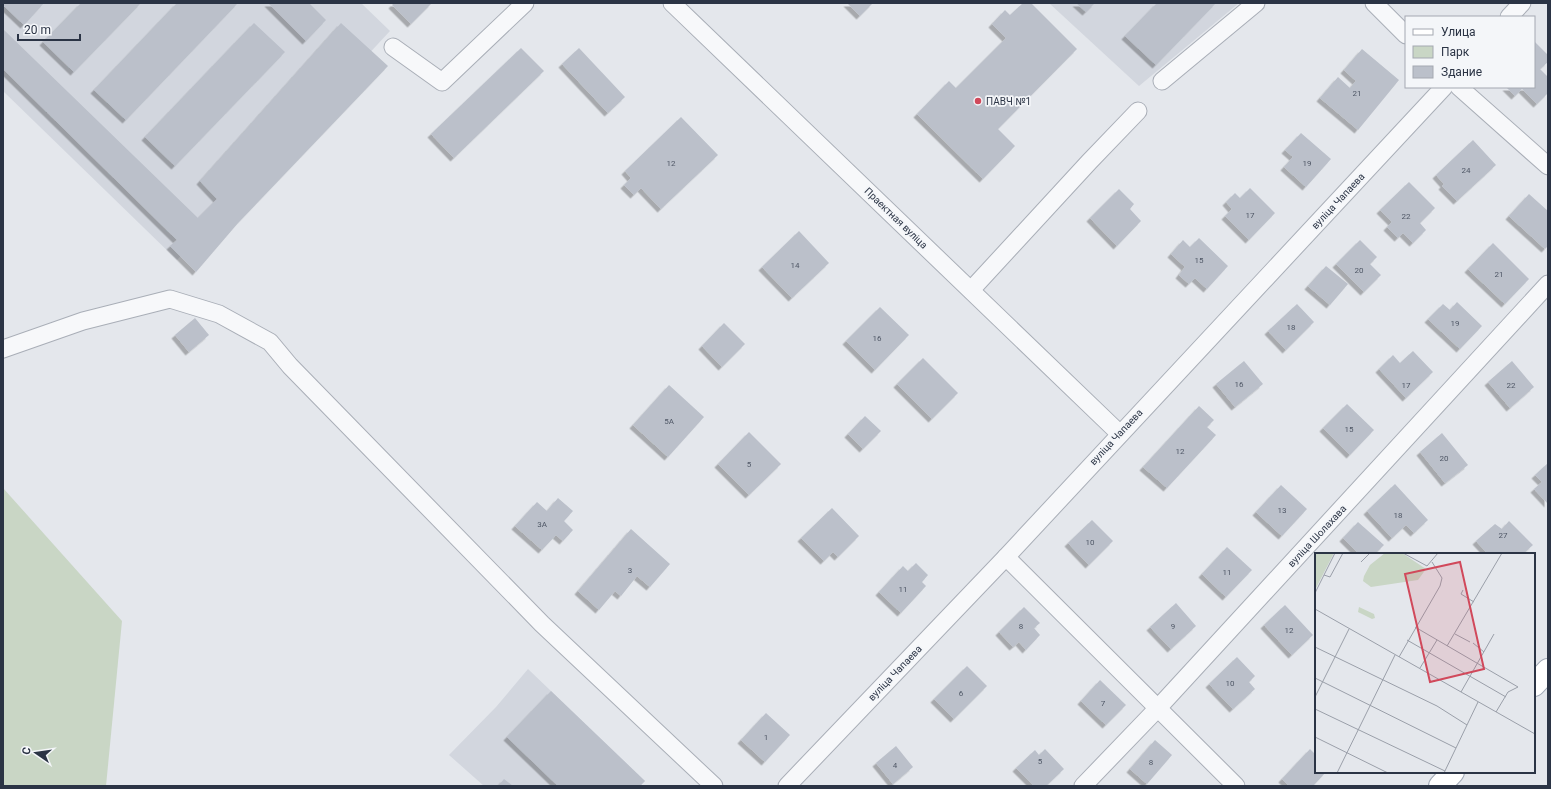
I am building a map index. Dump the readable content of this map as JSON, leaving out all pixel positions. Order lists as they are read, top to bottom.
{
  "streets": {
    "street": ["вуліца Чапаева", "Праектная вуліца", "вуліца Шолахава"]
  },
  "crossings": [
    ["вуліца Чапаева", "Праектная вуліца"]
  ],
  "places": ["ПАВЧ №1"],
  "house_numbers": [
    "21",
    "12",
    "19",
    "24",
    "17",
    "22",
    "15",
    "14",
    "20",
    "21",
    "19",
    "18",
    "16",
    "16",
    "17",
    "22",
    "5А",
    "15",
    "12",
    "20",
    "5",
    "13",
    "18",
    "3А",
    "27",
    "10",
    "3",
    "11",
    "11",
    "8",
    "9",
    "12",
    "10",
    "6",
    "7",
    "1",
    "5",
    "8",
    "4"
  ],
  "legend": ["Улица", "Парк", "Здание"],
  "scale_bar": "20 m",
  "north": "left"
}
